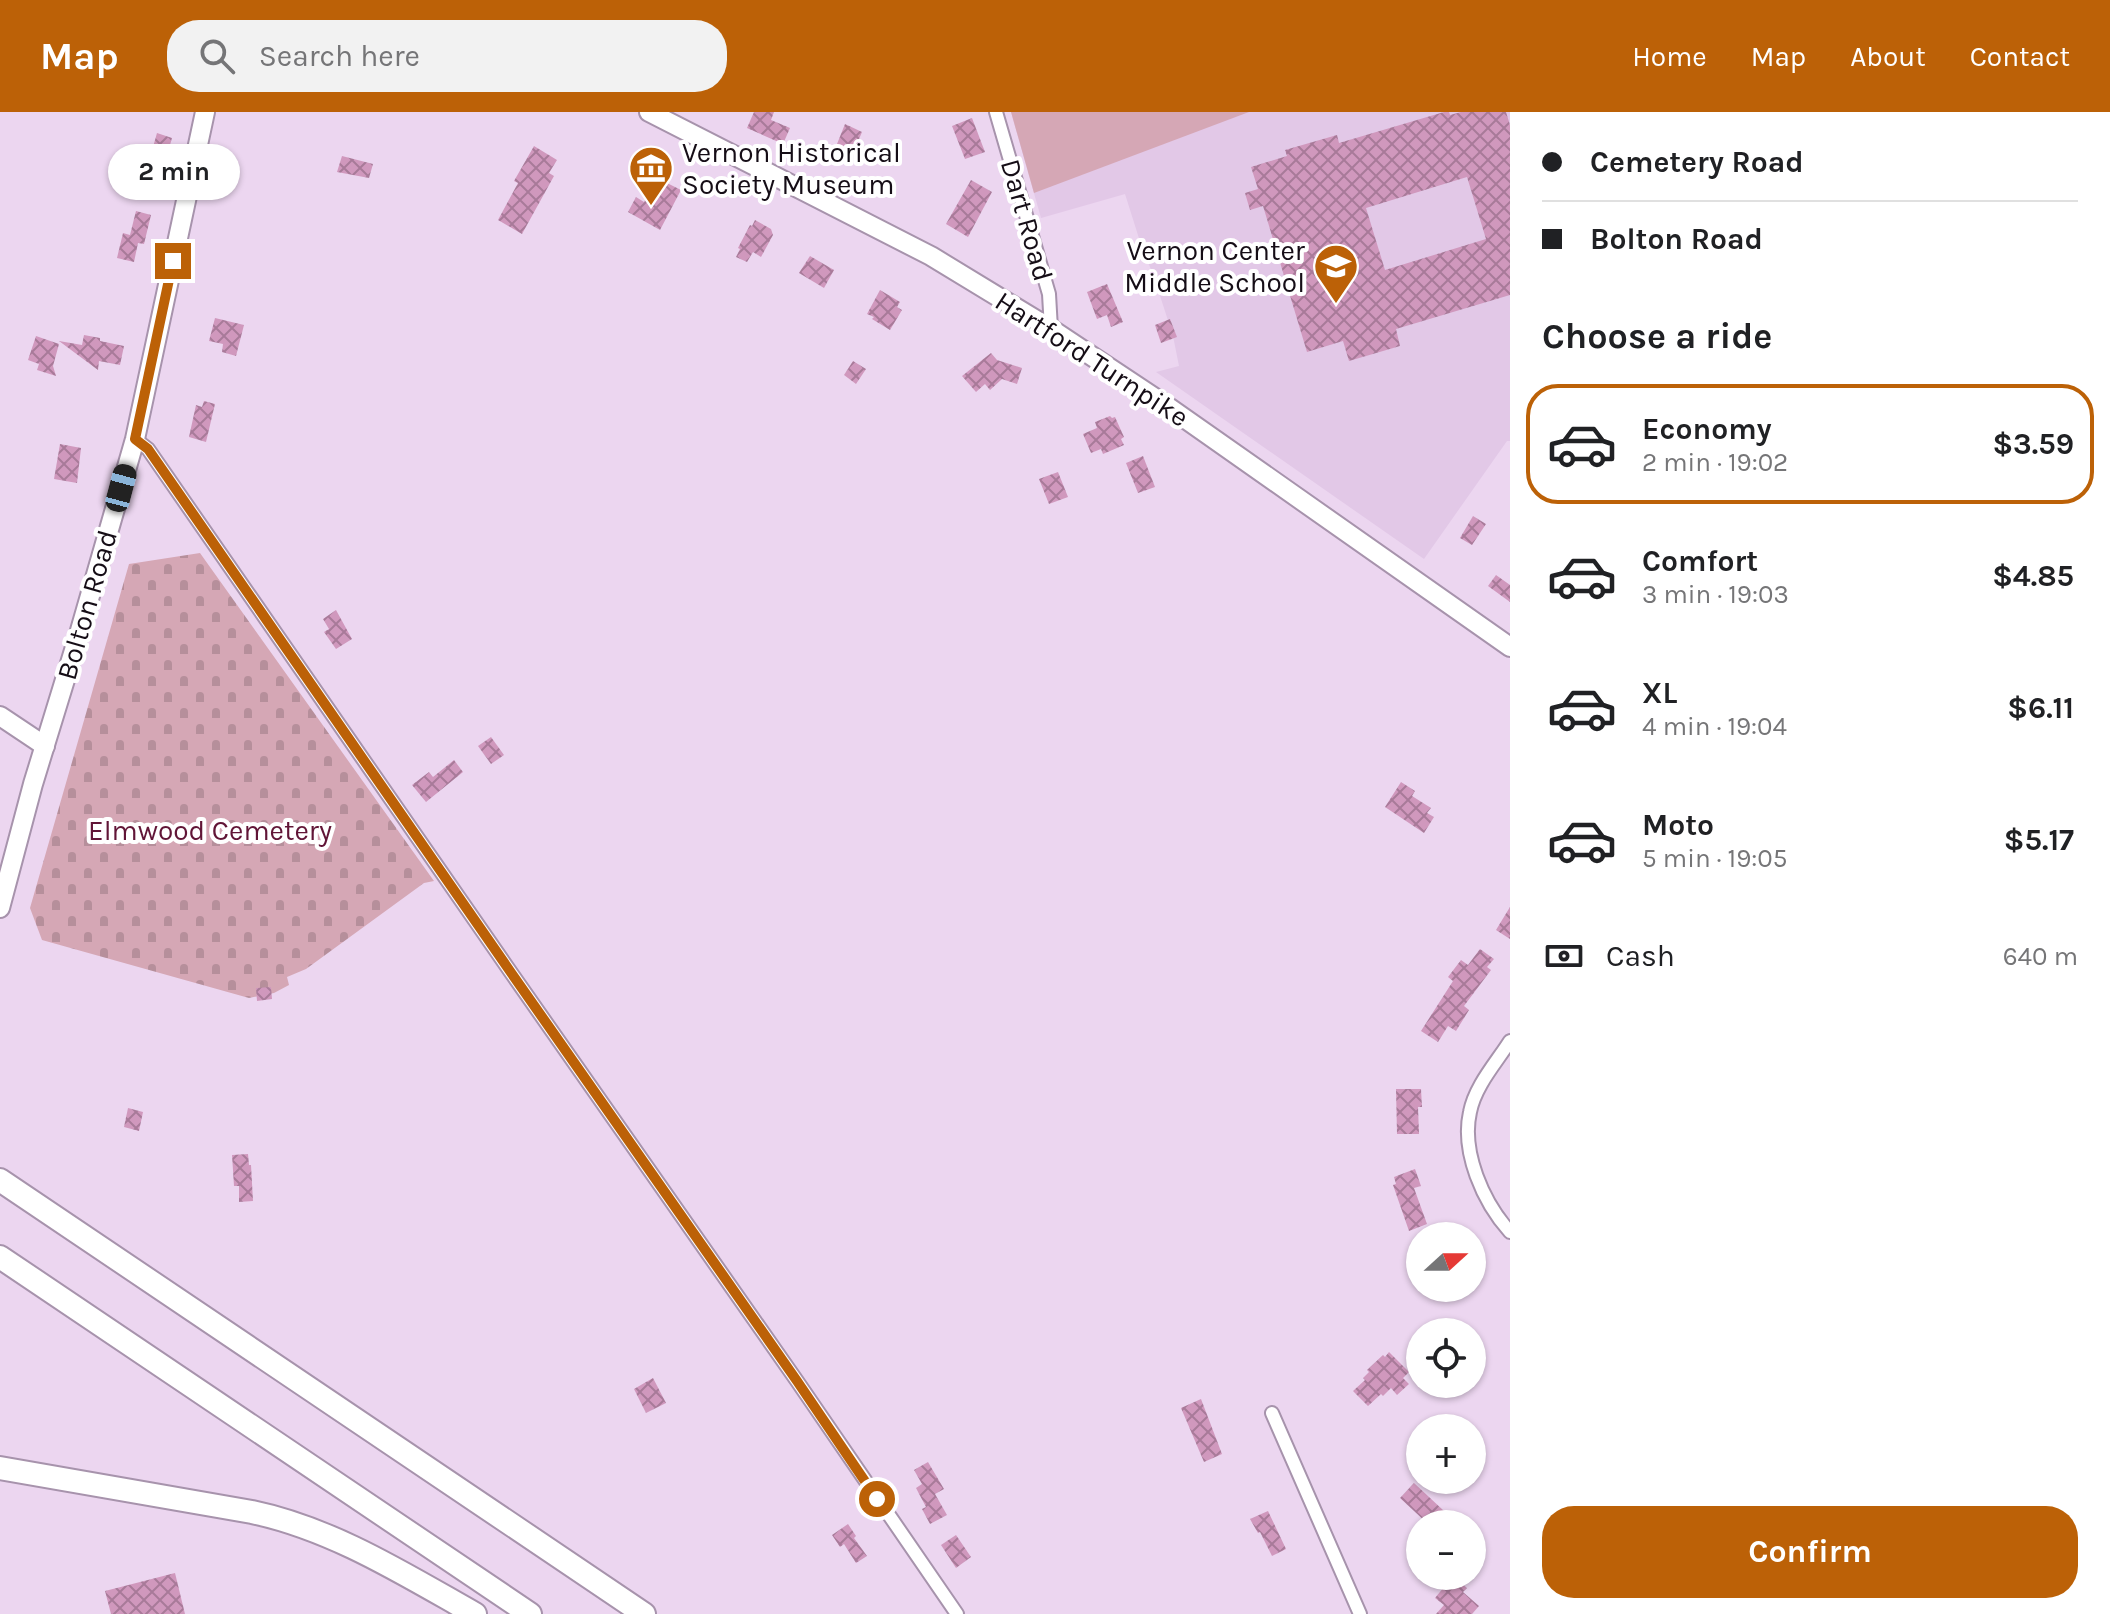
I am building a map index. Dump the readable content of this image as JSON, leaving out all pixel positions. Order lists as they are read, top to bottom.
{
  "streets": {
    "main road": ["Hartford Turnpike", "Bolton Road"],
    "street": ["Dart Road"]
  },
  "crossings": [
    ["Dart Road", "Hartford Turnpike"]
  ],
  "parks": ["Elmwood Cemetery"],
  "places": {
    "museum": ["Vernon Historical Society Museum"],
    "school or university": ["Vernon Center Middle School"]
  },
  "north": "right",
  "page": {
    "header": "Map",
    "search": "Search here",
    "nav": [
      "Home",
      "Map",
      "About",
      "Contact"
    ],
    "banner": ["Cemetery Road", "Bolton Road"],
    "bubble": "2 min",
    "heading": "Choose a ride",
    "list": [
      {
        "name": "Economy",
        "note": "2 min · 19:02",
        "value": "$3.59"
      },
      {
        "name": "Comfort",
        "note": "3 min · 19:03",
        "value": "$4.85"
      },
      {
        "name": "XL",
        "note": "4 min · 19:04",
        "value": "$6.11"
      },
      {
        "name": "Moto",
        "note": "5 min · 19:05",
        "value": "$5.17"
      }
    ],
    "pay": ["Cash", "640 m"],
    "map_buttons": ["+", "−"],
    "buttons": "Confirm"
  }
}
